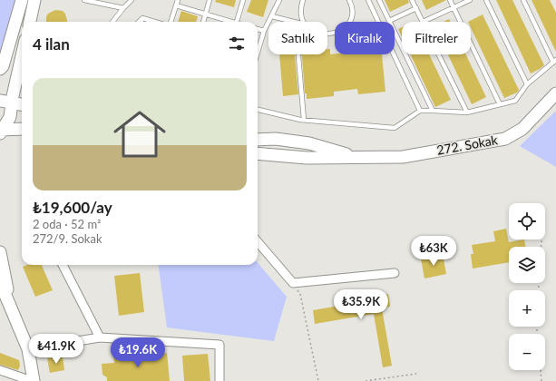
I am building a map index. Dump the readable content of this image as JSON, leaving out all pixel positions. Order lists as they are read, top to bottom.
{
  "streets": {
    "street": ["272. Sokak"]
  },
  "page": {
    "chip": ["Satılık", "Kiralık", "Filtreler"],
    "heading": "4 ilan",
    "list": [
      {
        "name": "₺19,600/ay",
        "note": "2 oda · 52 m² · 272/9. Sokak"
      }
    ],
    "map_buttons": ["+", "−"],
    "price": [
      "₺63K",
      "₺35.9K",
      "₺41.9K",
      "₺19.6K"
    ]
  }
}
